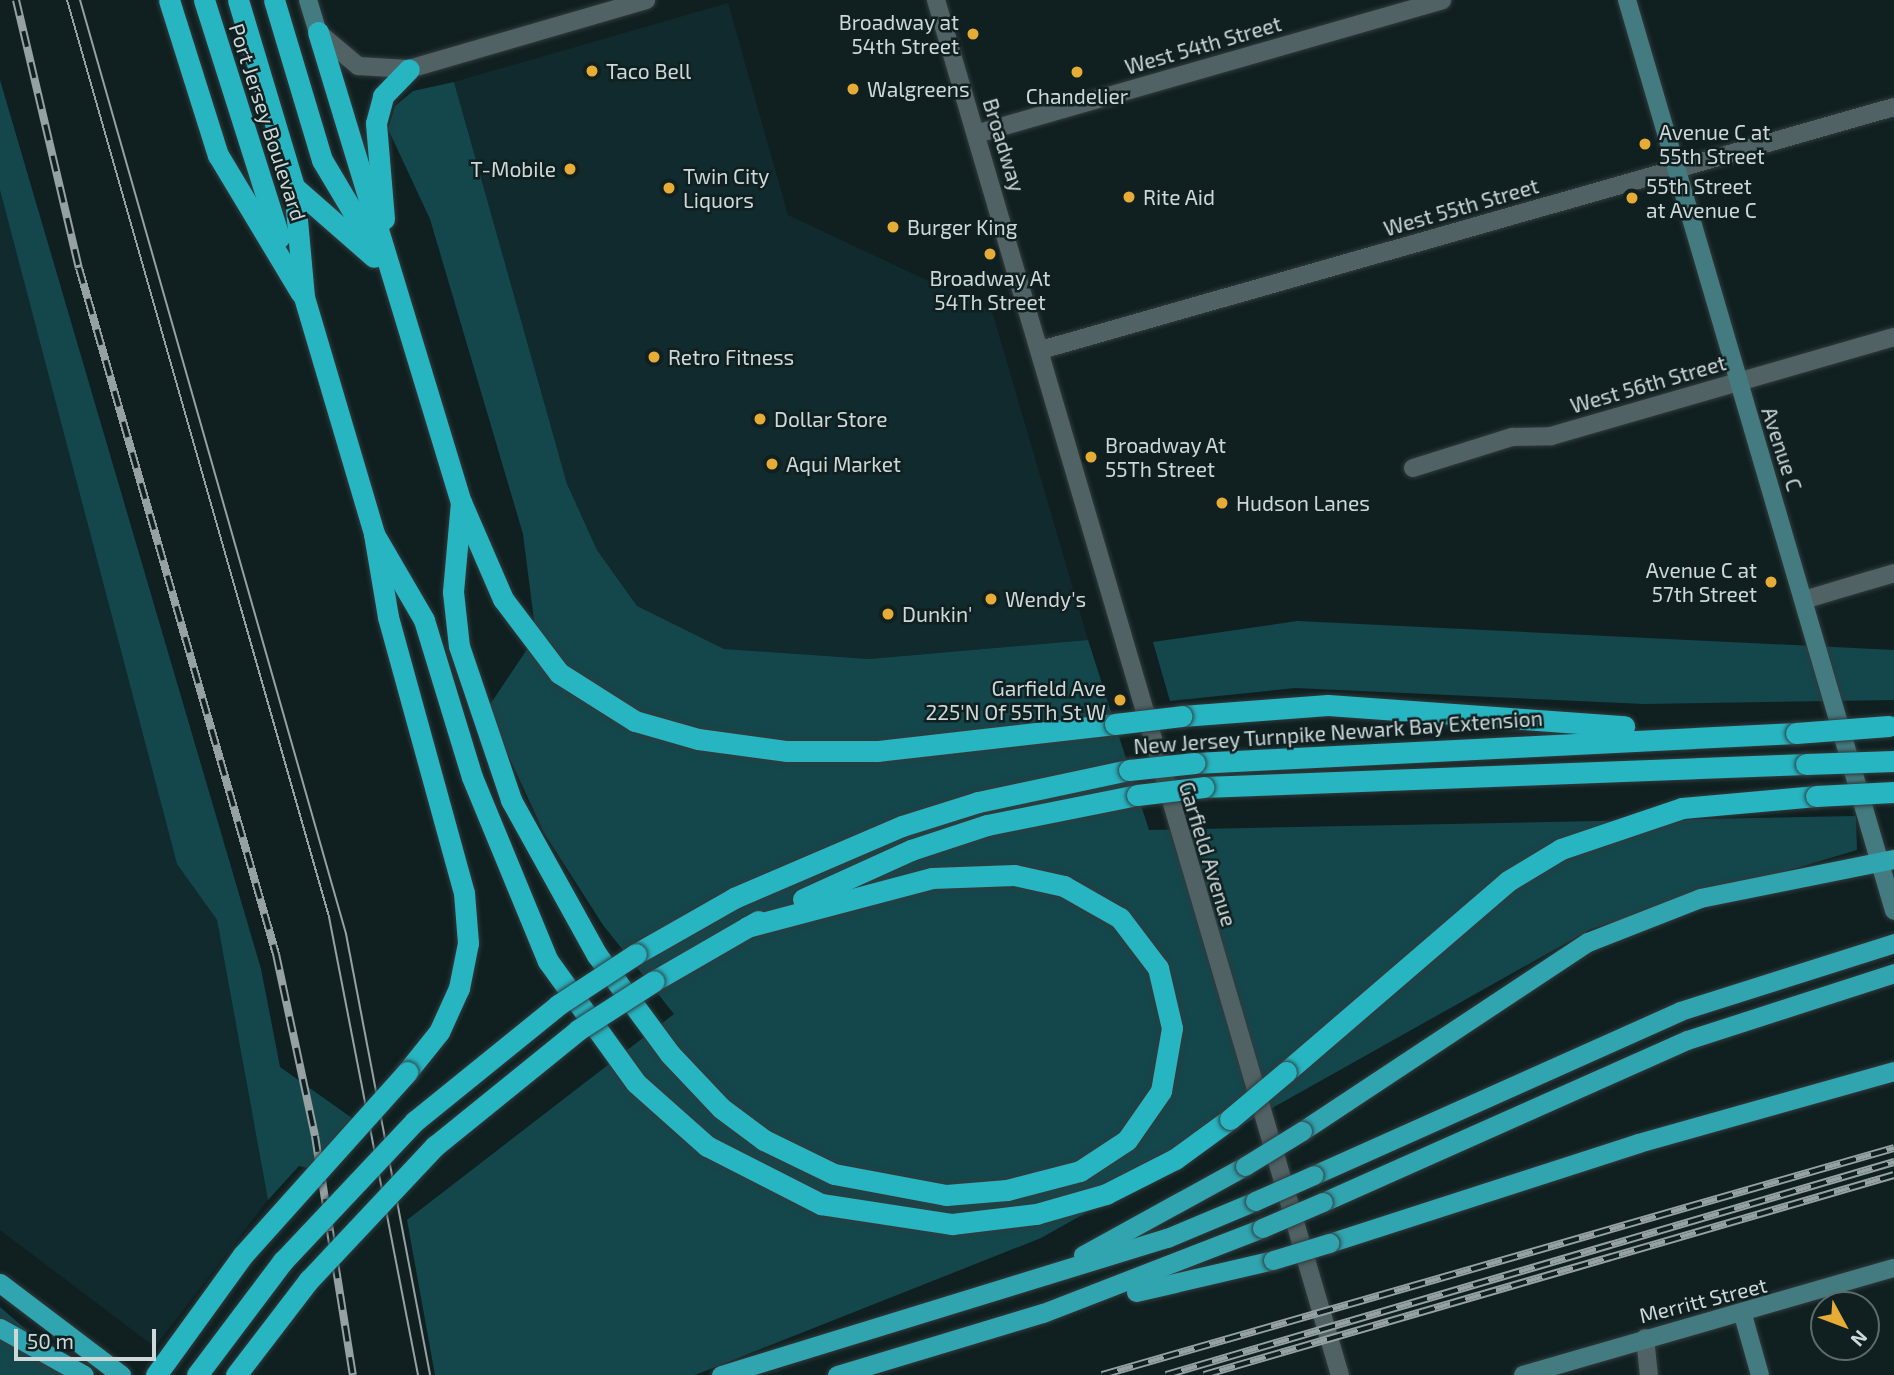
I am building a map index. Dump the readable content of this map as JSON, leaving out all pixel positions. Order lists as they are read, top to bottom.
{
  "streets": {
    "highway": ["Port Jersey Boulevard", "New Jersey Turnpike Newark Bay Extension"],
    "main road": ["Avenue C", "Merritt Street"],
    "street": [
      "West 54th Street",
      "Broadway",
      "West 55th Street",
      "West 56th Street",
      "Garfield Avenue"
    ]
  },
  "crossings": [
    ["West 54th Street", "Broadway"],
    ["Broadway", "Garfield Avenue"],
    ["West 55th Street", "Avenue C"],
    ["West 55th Street", "Garfield Avenue"],
    ["West 56th Street", "Avenue C"]
  ],
  "places": [
    "Broadway at 54th Street",
    "Taco Bell",
    "Chandelier",
    "Walgreens",
    "Avenue C at 55th Street",
    "T-Mobile",
    "Twin City Liquors",
    "Rite Aid",
    "55th Street at Avenue C",
    "Burger King",
    "Broadway At 54Th Street",
    "Retro Fitness",
    "Dollar Store",
    "Broadway At 55Th Street",
    "Aqui Market",
    "Hudson Lanes",
    "Avenue C at 57th Street",
    "Wendy's",
    "Dunkin'",
    "Garfield Ave 225'N Of 55Th St W"
  ],
  "scale_bar": "50 m",
  "north": "bottom right"
}
